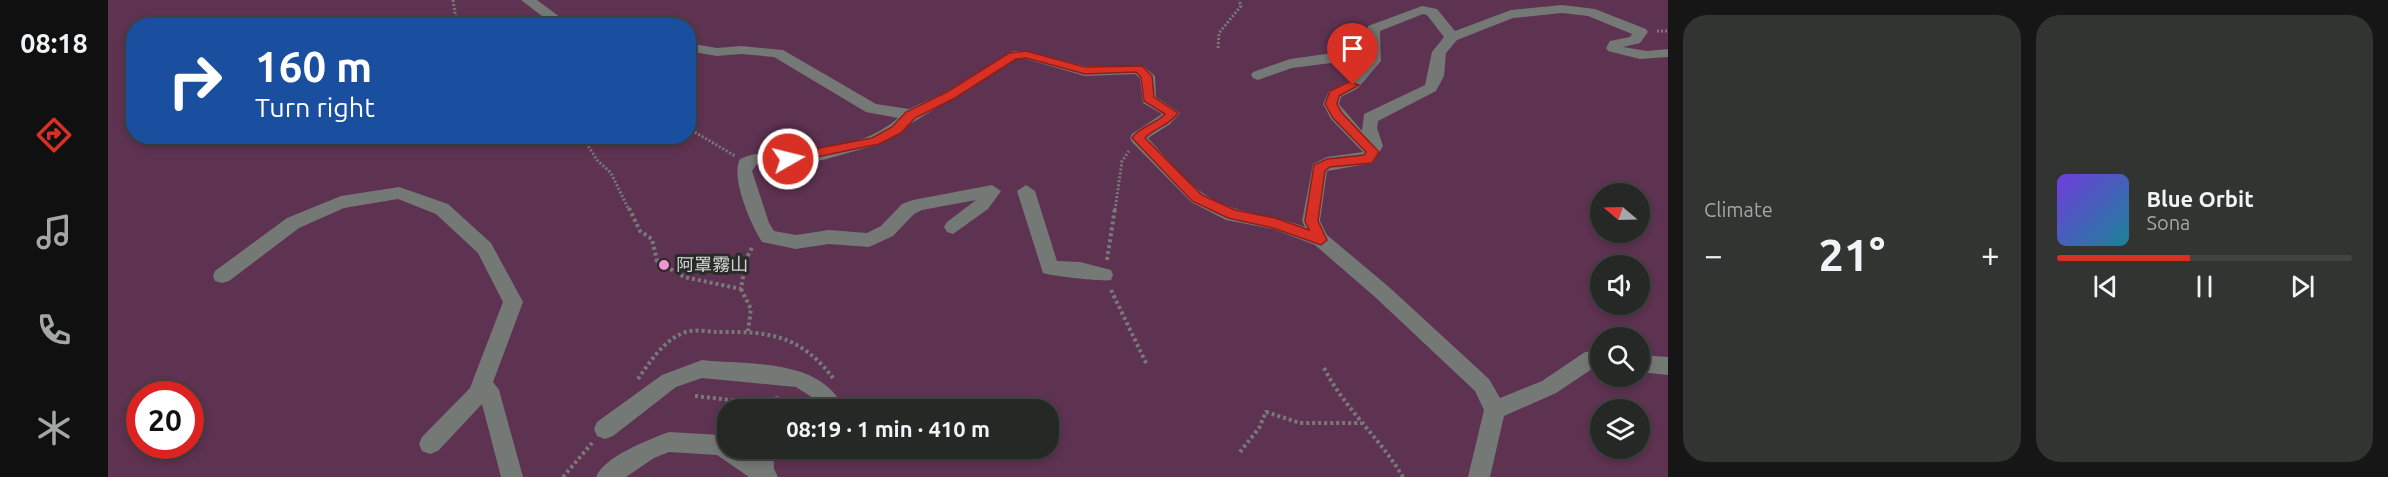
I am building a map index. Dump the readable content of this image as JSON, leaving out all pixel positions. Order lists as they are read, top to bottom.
{
  "places": ["阿罩霧山"],
  "north": "left",
  "page": {
    "tabs": "08:18",
    "tile": "Climate",
    "turn": ["160 m", "Turn right"],
    "song": ["Blue Orbit", "Sona"],
    "heat": ["−", "21°", "+"],
    "limit": "20",
    "trip": "08:19 · 1 min · 410 m"
  }
}
